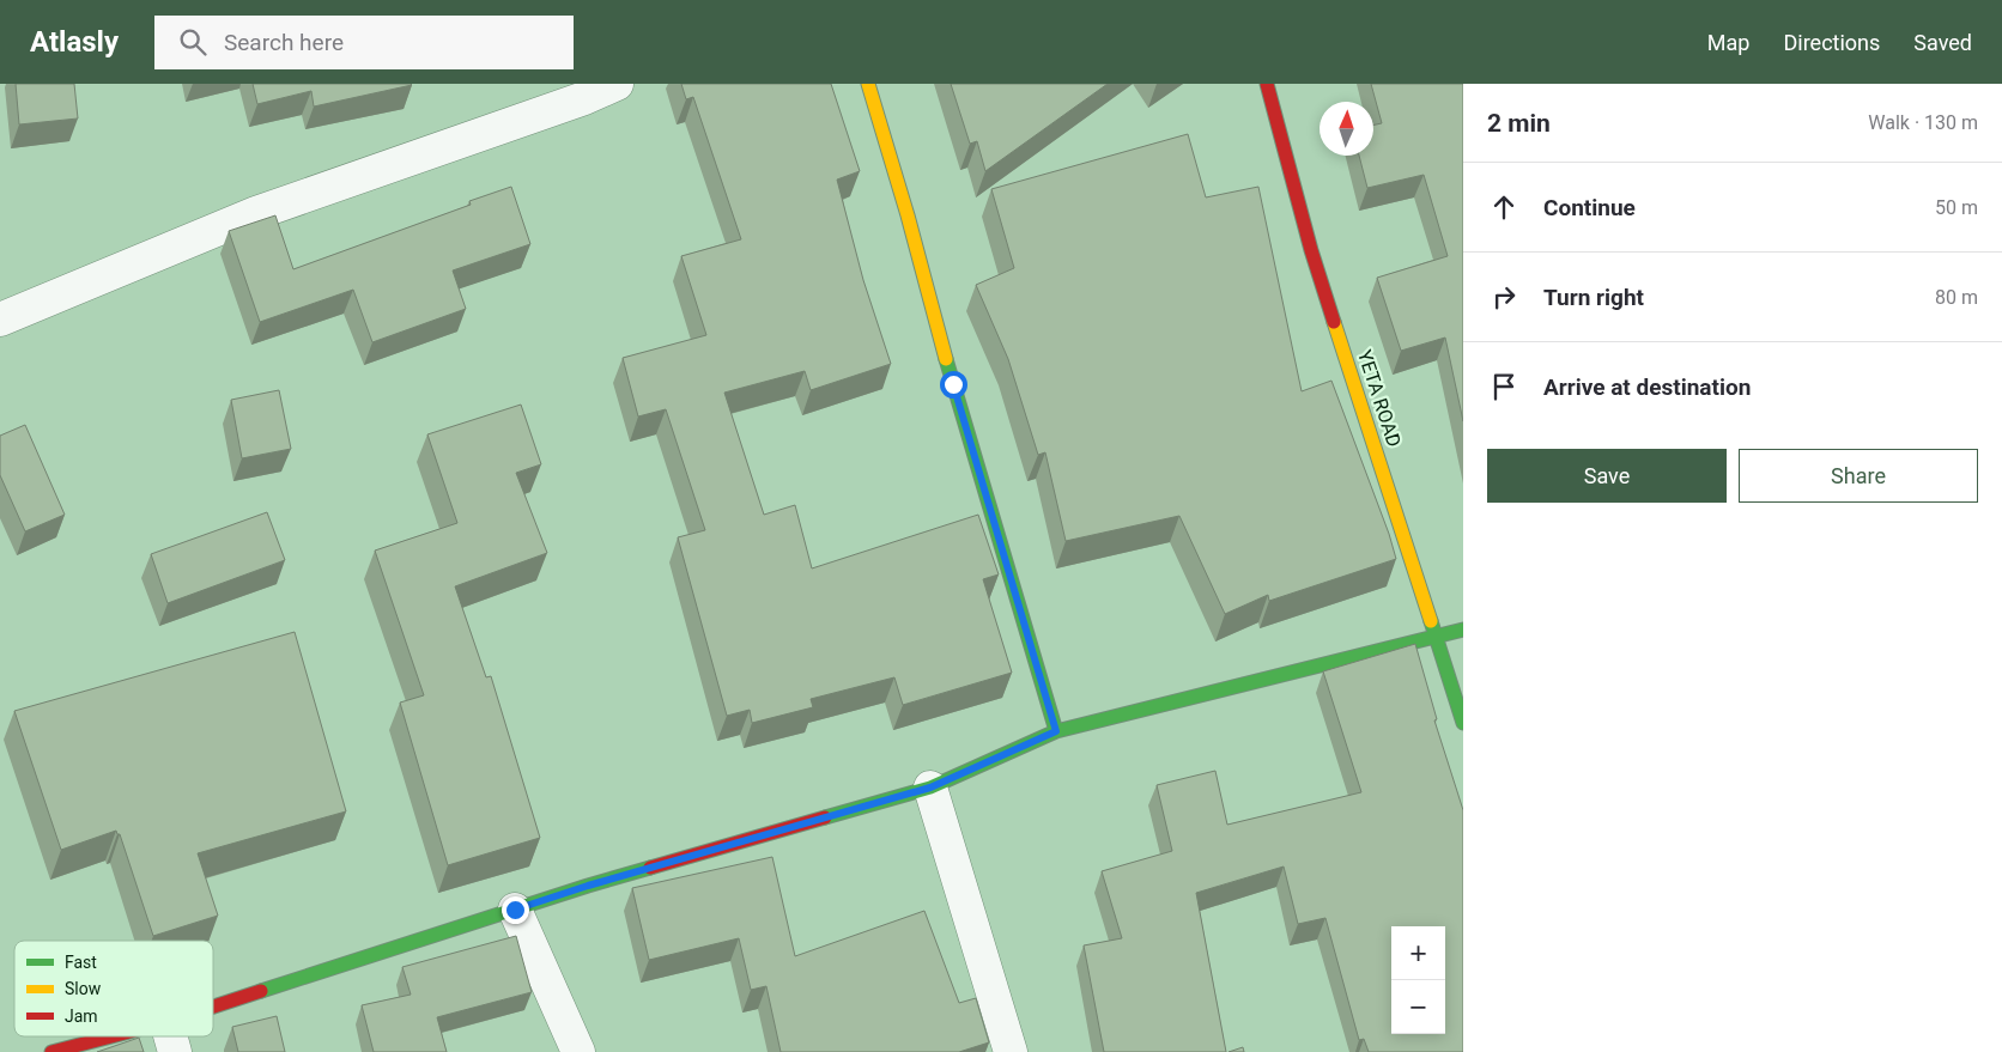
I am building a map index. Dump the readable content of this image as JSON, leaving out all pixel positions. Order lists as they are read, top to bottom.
{
  "streets": {
    "street": ["YETA ROAD"]
  },
  "legend": ["Fast", "Slow", "Jam"],
  "north": "top",
  "page": {
    "header": "Atlasly",
    "search": "Search here",
    "nav": ["Map", "Directions", "Saved"],
    "heading": ["2 min", "Walk · 130 m"],
    "list": [
      ["Continue", "50 m"],
      ["Turn right", "80 m"],
      "Arrive at destination"
    ],
    "buttons": ["Save", "Share"],
    "map_buttons": ["+", "−"]
  }
}
